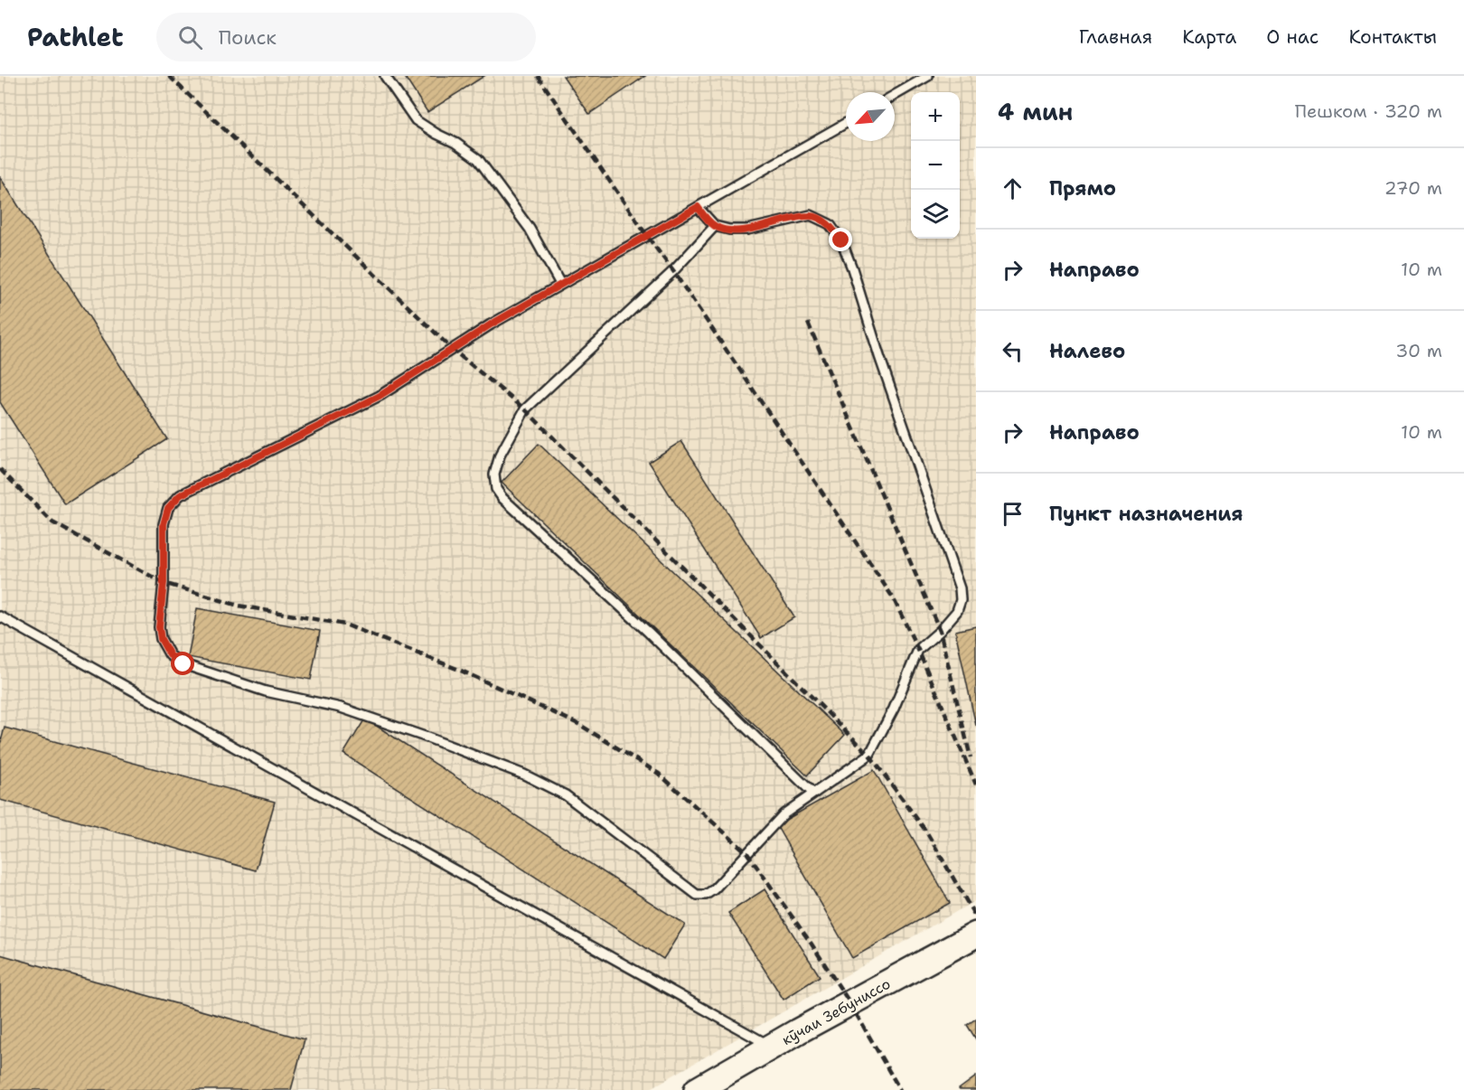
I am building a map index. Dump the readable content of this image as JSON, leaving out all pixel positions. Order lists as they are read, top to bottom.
{
  "streets": {
    "street": ["кӯчаи Зебуниссо"]
  },
  "north": "bottom left",
  "page": {
    "header": "Pathlet",
    "search": "Поиск",
    "nav": [
      "Главная",
      "Карта",
      "О нас",
      "Контакты"
    ],
    "heading": ["4 мин", "Пешком · 320 m"],
    "map_buttons": ["+", "−"],
    "list": [
      ["Прямо", "270 m"],
      ["Направо", "10 m"],
      ["Налево", "30 m"],
      ["Направо", "10 m"],
      "Пункт назначения"
    ]
  }
}
